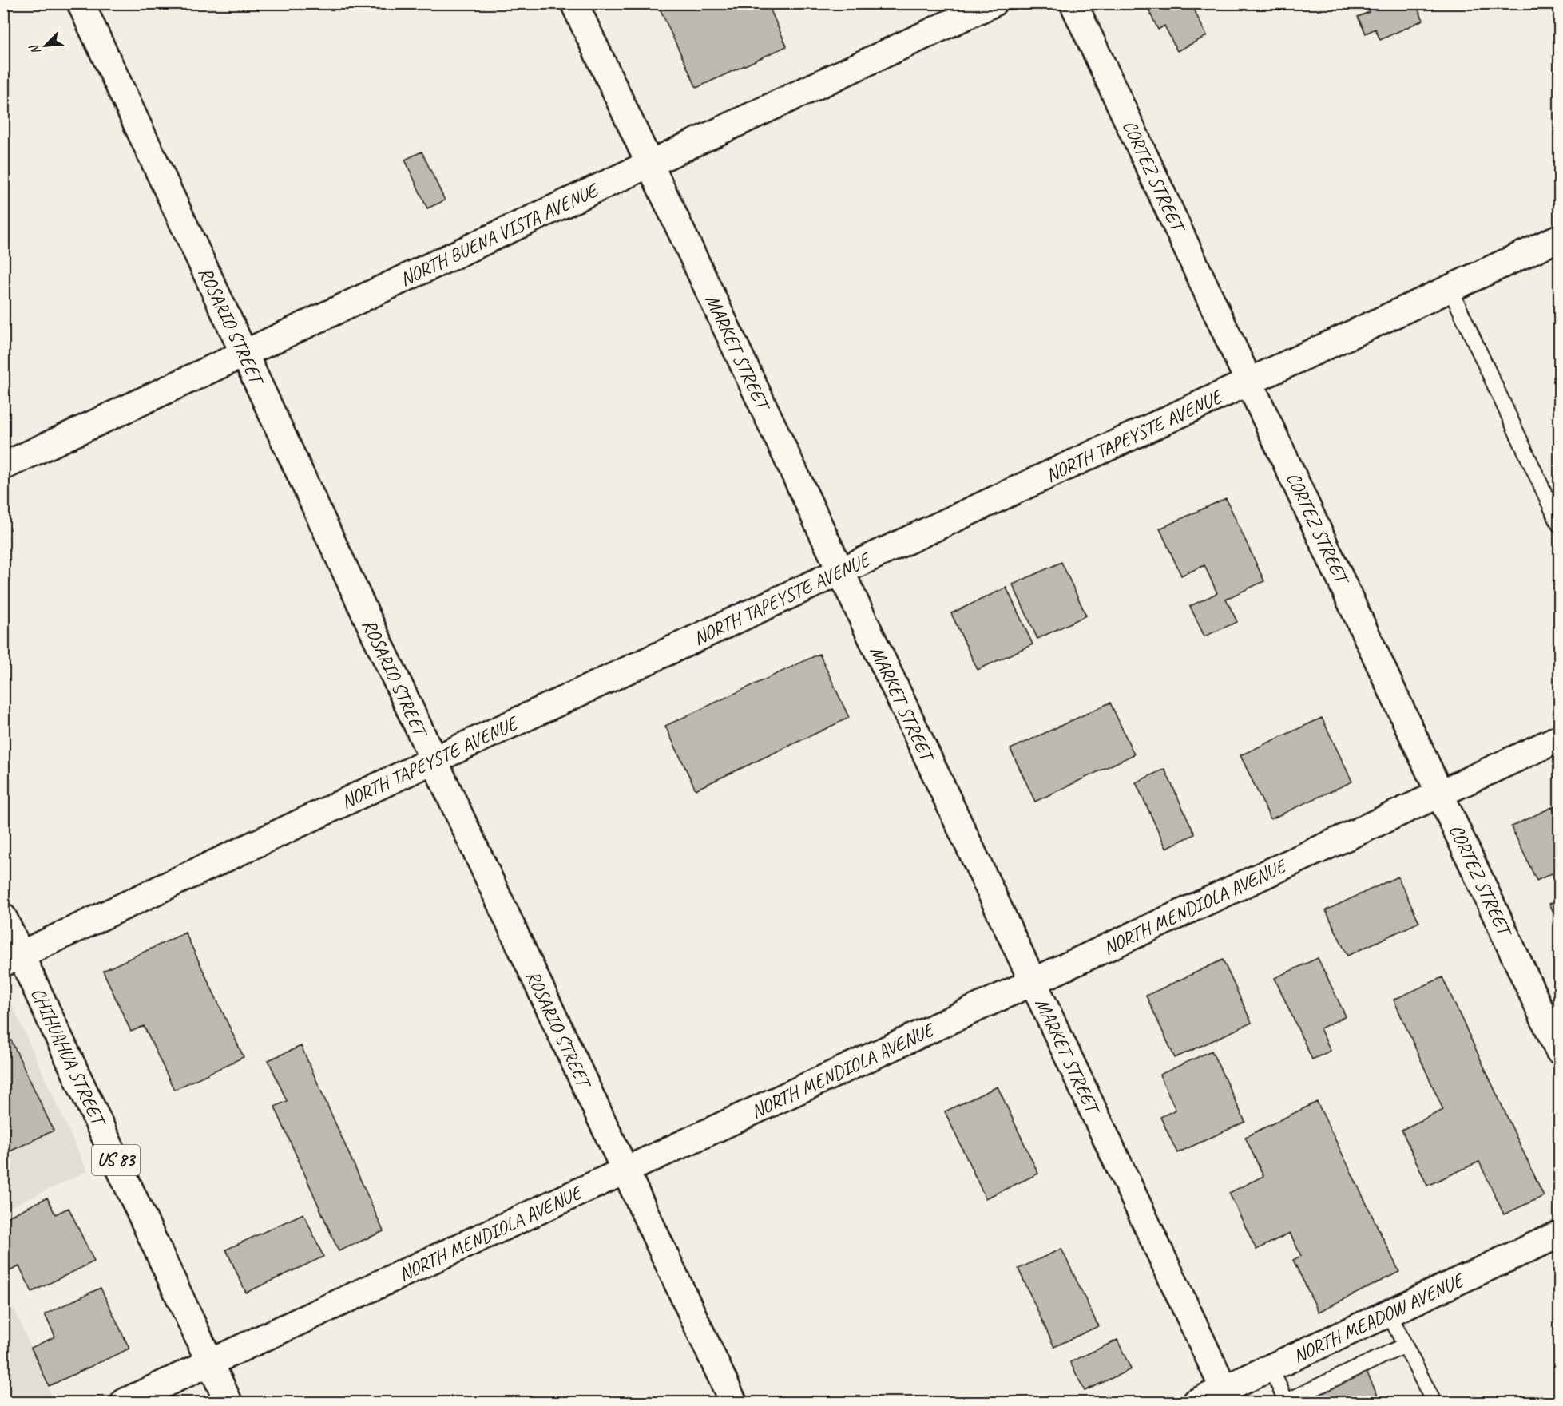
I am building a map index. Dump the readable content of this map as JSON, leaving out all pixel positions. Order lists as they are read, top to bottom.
{
  "streets": {
    "street": [
      "CORTEZ STREET",
      "NORTH BUENA VISTA AVENUE",
      "ROSARIO STREET",
      "MARKET STREET",
      "NORTH TAPEYSTE AVENUE",
      "NORTH MENDIOLA AVENUE",
      "CHIHUAHUA STREET",
      "US 83",
      "NORTH MEADOW AVENUE"
    ]
  },
  "crossings": [
    ["CORTEZ STREET", "NORTH TAPEYSTE AVENUE"],
    ["CORTEZ STREET", "NORTH MENDIOLA AVENUE"],
    ["NORTH BUENA VISTA AVENUE", "ROSARIO STREET"],
    ["NORTH BUENA VISTA AVENUE", "MARKET STREET"],
    ["ROSARIO STREET", "NORTH TAPEYSTE AVENUE"],
    ["ROSARIO STREET", "NORTH MENDIOLA AVENUE"],
    ["MARKET STREET", "NORTH TAPEYSTE AVENUE"],
    ["MARKET STREET", "NORTH MENDIOLA AVENUE"],
    ["MARKET STREET", "NORTH MEADOW AVENUE"],
    ["NORTH TAPEYSTE AVENUE", "CHIHUAHUA STREET"],
    ["NORTH MENDIOLA AVENUE", "CHIHUAHUA STREET"]
  ],
  "north": "bottom left"
}
